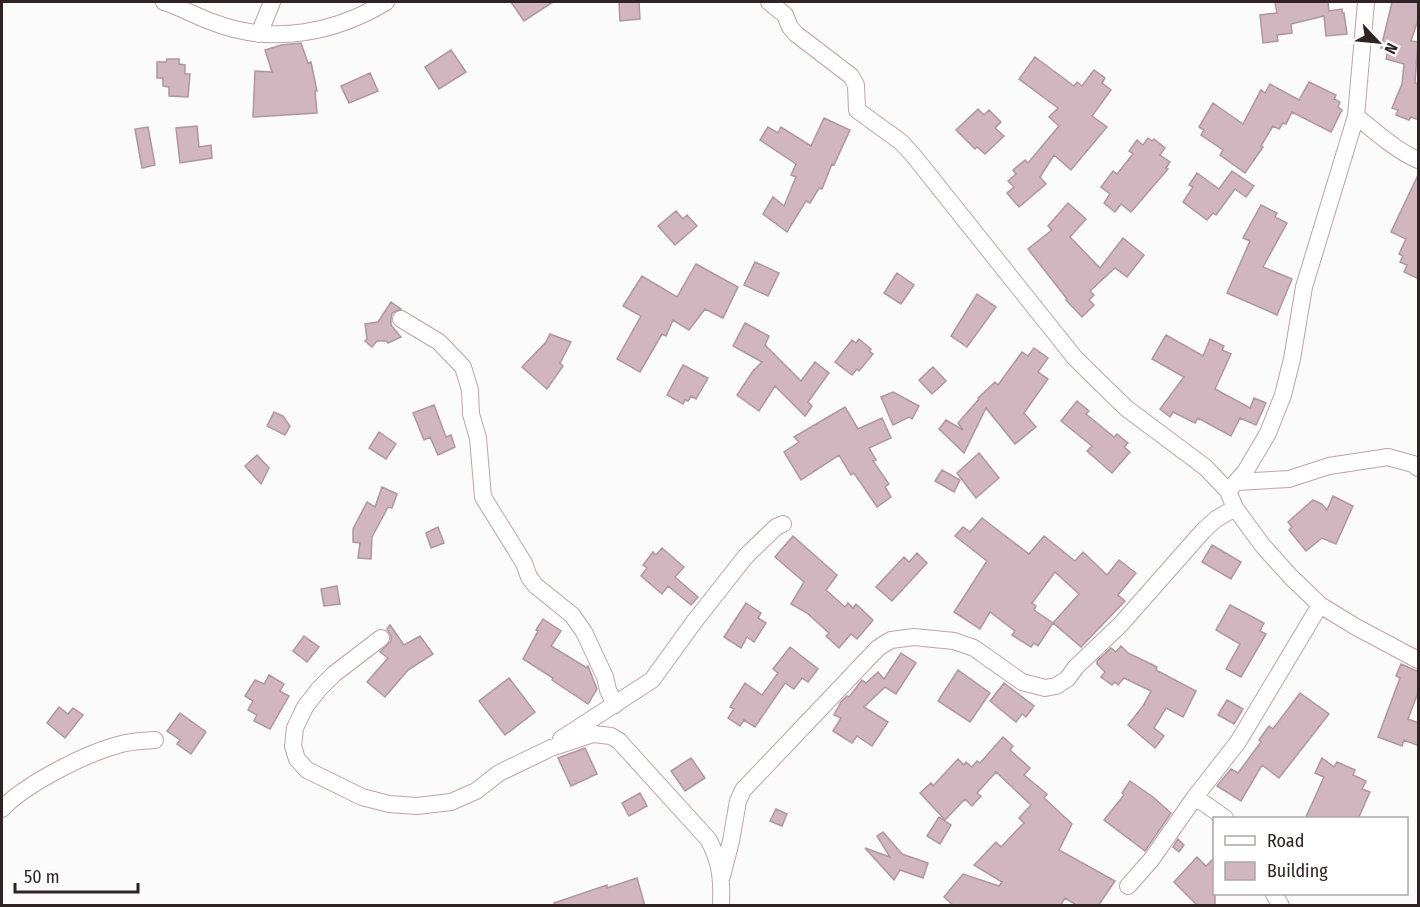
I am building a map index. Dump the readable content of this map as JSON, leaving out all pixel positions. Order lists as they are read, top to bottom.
{
  "legend": ["Road", "Building"],
  "scale_bar": "50 m",
  "north": "bottom right"
}
